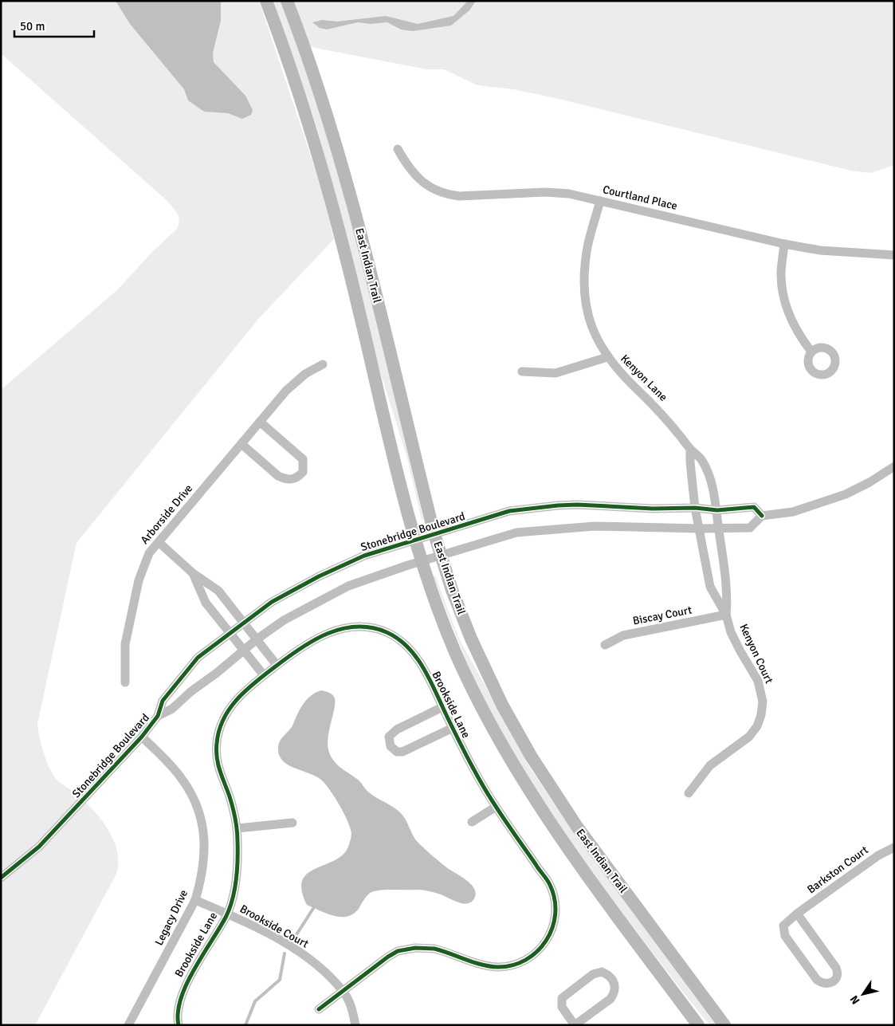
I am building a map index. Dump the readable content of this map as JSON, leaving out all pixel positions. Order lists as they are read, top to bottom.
{
  "streets": {
    "main road": ["East Indian Trail"],
    "street": [
      "Courtland Place",
      "Kenyon Lane",
      "Arborside Drive",
      "Stonebridge Boulevard",
      "Biscay Court",
      "Kenyon Court",
      "Brookside Lane",
      "Barkston Court",
      "Legacy Drive",
      "Brookside Court"
    ]
  },
  "crossings": [
    ["Courtland Place", "Kenyon Lane"],
    ["East Indian Trail", "Stonebridge Boulevard"],
    ["Kenyon Lane", "Stonebridge Boulevard"],
    ["Kenyon Lane", "Kenyon Court"],
    ["Stonebridge Boulevard", "Kenyon Court"],
    ["Stonebridge Boulevard", "Legacy Drive"],
    ["Biscay Court", "Kenyon Court"],
    ["Brookside Lane", "Brookside Court"],
    ["Legacy Drive", "Brookside Court"]
  ],
  "scale_bar": "50 m",
  "north": "bottom left"
}
